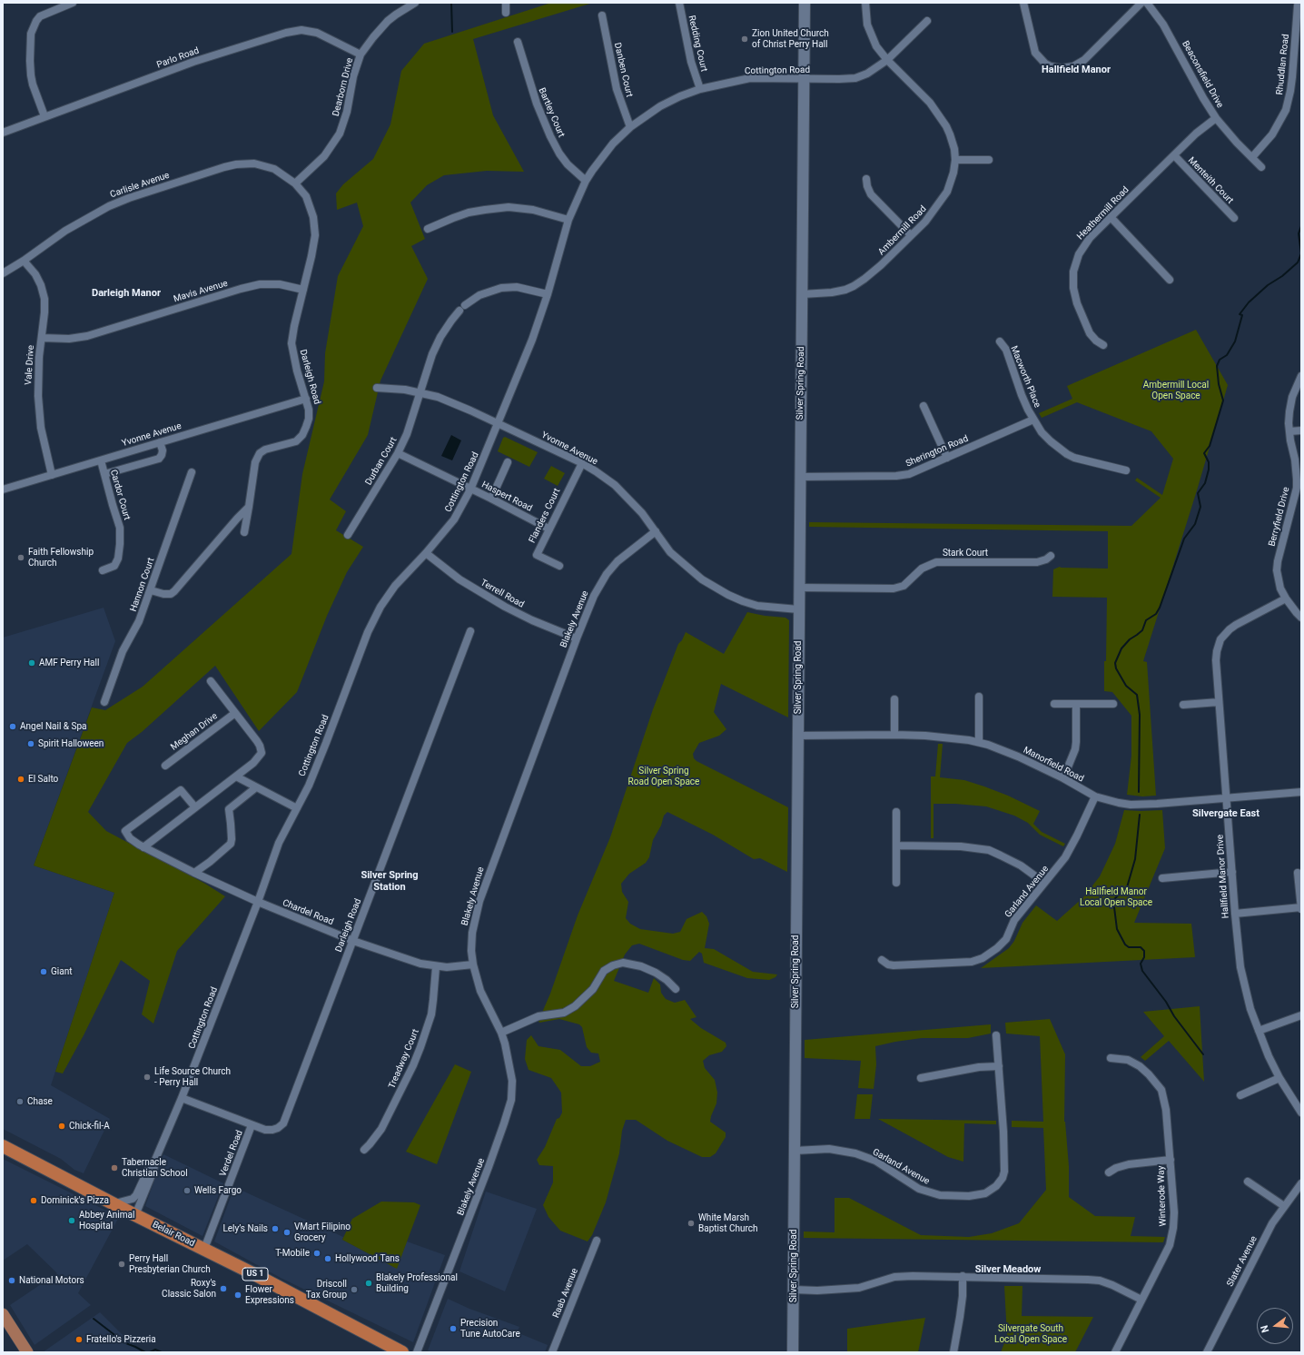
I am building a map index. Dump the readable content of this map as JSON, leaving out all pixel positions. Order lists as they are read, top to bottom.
{
  "streets": {
    "highway": ["Belair Road", "US 1"],
    "main road": ["Silver Spring Road"],
    "street": [
      "Redding Court",
      "Parlo Road",
      "Rhuddlan Road",
      "Danben Court",
      "Cottington Road",
      "Beaconsfield Drive",
      "Dearborn Drive",
      "Bartley Court",
      "Menteith Court",
      "Carlisle Avenue",
      "Heathermill Road",
      "Ambermill Road",
      "Mavis Avenue",
      "Vale Drive",
      "Darleigh Road",
      "Macworth Place",
      "Yvonne Avenue",
      "Sherington Road",
      "Durban Court",
      "Cardor Court",
      "Haspert Road",
      "Flanders Court",
      "Berryfield Drive",
      "Stark Court",
      "Hannon Court",
      "Terrell Road",
      "Blakely Avenue",
      "Meghan Drive",
      "Manorfield Road",
      "Hallfield Manor Drive",
      "Garland Avenue",
      "Chardel Road",
      "Treadway Court",
      "Verdel Road",
      "Winterode Way",
      "Slater Avenue",
      "Raab Avenue"
    ]
  },
  "crossings": [
    ["Redding Court", "Cottington Road"],
    ["Parlo Road", "Dearborn Drive"],
    ["Rhuddlan Road", "Beaconsfield Drive"],
    ["Danben Court", "Cottington Road"],
    ["Cottington Road", "Bartley Court"],
    ["Cottington Road", "Ambermill Road"],
    ["Cottington Road", "Darleigh Road"],
    ["Cottington Road", "Silver Spring Road"],
    ["Cottington Road", "Yvonne Avenue"],
    ["Cottington Road", "Haspert Road"],
    ["Cottington Road", "Terrell Road"],
    ["Cottington Road", "Chardel Road"],
    ["Cottington Road", "Belair Road"],
    ["Beaconsfield Drive", "Heathermill Road"],
    ["Dearborn Drive", "Carlisle Avenue"],
    ["Dearborn Drive", "Darleigh Road"],
    ["Menteith Court", "Heathermill Road"],
    ["Carlisle Avenue", "Vale Drive"],
    ["Carlisle Avenue", "Darleigh Road"],
    ["Ambermill Road", "Silver Spring Road"],
    ["Mavis Avenue", "Vale Drive"],
    ["Mavis Avenue", "Darleigh Road"],
    ["Vale Drive", "Yvonne Avenue"],
    ["Darleigh Road", "Yvonne Avenue"],
    ["Darleigh Road", "Chardel Road"],
    ["Darleigh Road", "Verdel Road"],
    ["Macworth Place", "Sherington Road"],
    ["Silver Spring Road", "Yvonne Avenue"],
    ["Silver Spring Road", "Sherington Road"],
    ["Silver Spring Road", "Stark Court"],
    ["Silver Spring Road", "Manorfield Road"],
    ["Silver Spring Road", "Garland Avenue"],
    ["Yvonne Avenue", "Durban Court"],
    ["Yvonne Avenue", "Cardor Court"],
    ["Yvonne Avenue", "Flanders Court"],
    ["Yvonne Avenue", "Blakely Avenue"],
    ["Durban Court", "Haspert Road"],
    ["Haspert Road", "Flanders Court"],
    ["Berryfield Drive", "Hallfield Manor Drive"],
    ["Terrell Road", "Blakely Avenue"],
    ["Blakely Avenue", "Chardel Road"],
    ["Manorfield Road", "Hallfield Manor Drive"],
    ["Manorfield Road", "Garland Avenue"],
    ["Chardel Road", "Treadway Court"],
    ["Verdel Road", "Belair Road"]
  ],
  "districts": [
    "Hallfield Manor",
    "Darleigh Manor",
    "Silvergate East",
    "Silver Spring Station",
    "Silver Meadow"
  ],
  "parks": [
    "Ambermill Local Open Space",
    "Silver Spring Road Open Space",
    "Hallfield Manor Local Open Space",
    "Silvergate South Local Open Space"
  ],
  "places": [
    "Zion United Church of Christ Perry Hall",
    "Faith Fellowship Church",
    "AMF Perry Hall",
    "Angel Nail & Spa",
    "Spirit Halloween",
    "El Salto",
    "Giant",
    "Life Source Church - Perry Hall",
    "Chase",
    "Chick-fil-A",
    "Tabernacle Christian School",
    "Wells Fargo",
    "Dominick's Pizza",
    "Abbey Animal Hospital",
    "White Marsh Baptist Church",
    "Lely’s Nails",
    "VMart Filipino Grocery",
    "T-Mobile",
    "Hollywood Tans",
    "Perry Hall Presbyterian Church",
    "National Motors",
    "Blakely Professional Building",
    "Roxy's Classic Salon",
    "Driscoll Tax Group",
    "Flower Expressions",
    "Precision Tune AutoCare",
    "Fratello's Pizzeria"
  ],
  "north": "left"
}
